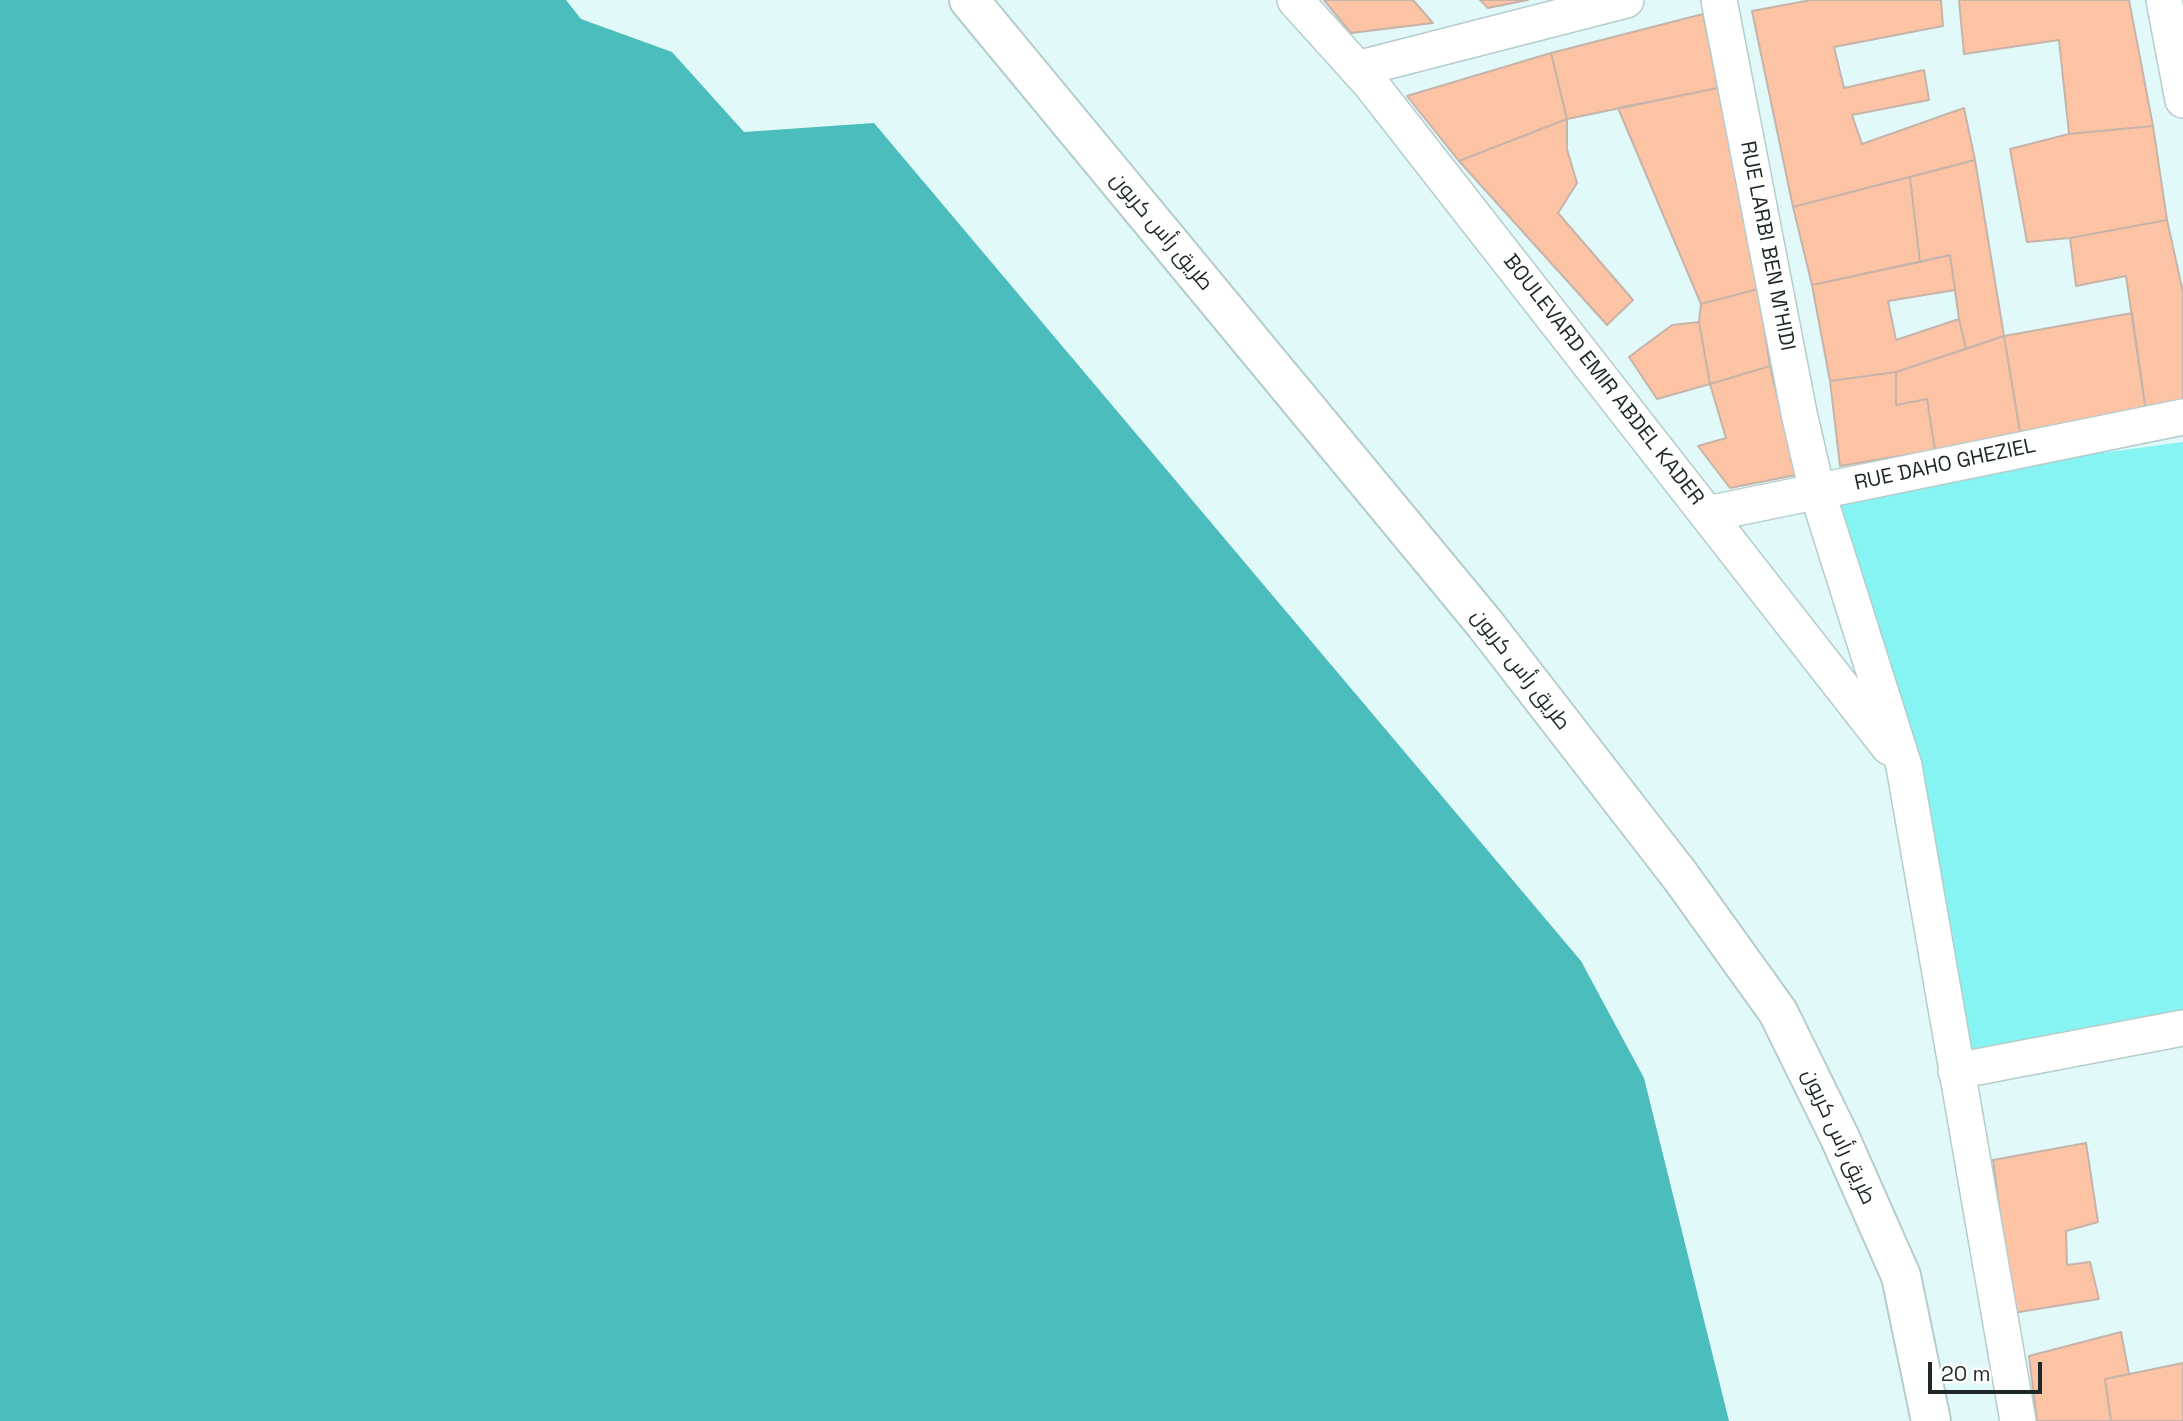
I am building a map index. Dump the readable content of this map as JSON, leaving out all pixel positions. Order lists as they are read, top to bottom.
{
  "streets": {
    "main road": ["طريق رأس كربون"],
    "street": ["RUE LARBI BEN M'HIDI", "BOULEVARD EMIR ABDEL KADER", "RUE DAHO GHEZIEL"]
  },
  "crossings": [
    ["RUE LARBI BEN M'HIDI", "BOULEVARD EMIR ABDEL KADER"],
    ["RUE LARBI BEN M'HIDI", "RUE DAHO GHEZIEL"],
    ["BOULEVARD EMIR ABDEL KADER", "RUE DAHO GHEZIEL"]
  ],
  "scale_bar": "20 m"
}
